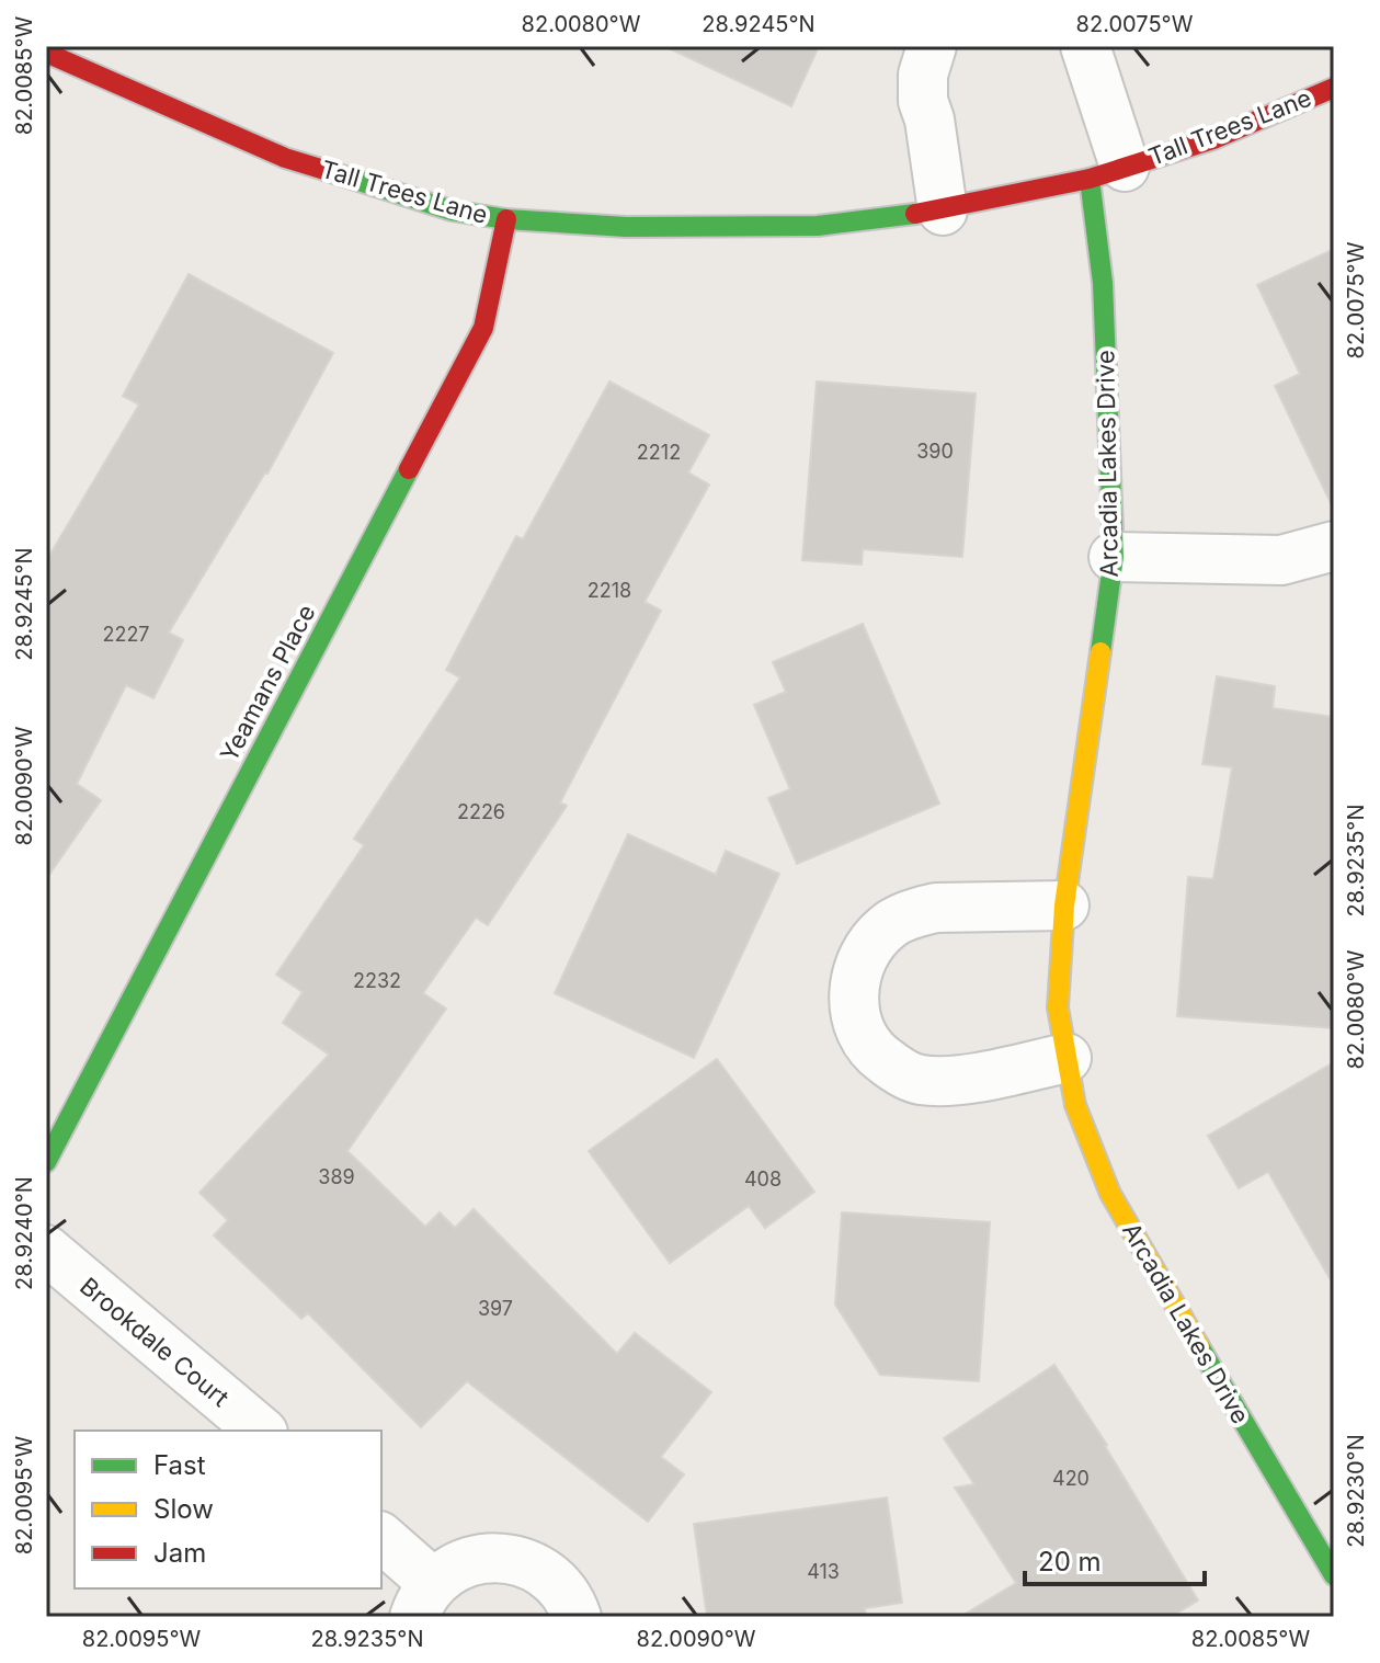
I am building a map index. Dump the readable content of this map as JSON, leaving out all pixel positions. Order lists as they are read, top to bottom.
{
  "streets": {
    "street": [
      "Tall Trees Lane",
      "Arcadia Lakes Drive",
      "Yeamans Place",
      "Brookdale Court"
    ]
  },
  "crossings": [
    ["Tall Trees Lane", "Arcadia Lakes Drive"],
    ["Tall Trees Lane", "Yeamans Place"]
  ],
  "house_numbers": [
    "390",
    "2212",
    "2218",
    "2227",
    "2226",
    "2232",
    "389",
    "408",
    "397",
    "420",
    "413"
  ],
  "legend": ["Fast", "Slow", "Jam"],
  "scale_bar": "20 m",
  "coordinates": [
    "82.0080°W",
    "28.9245°N",
    "82.0075°W",
    "82.0085°W",
    "82.0090°W",
    "28.9235°N",
    "28.9240°N",
    "28.9230°N",
    "82.0095°W"
  ]
}
